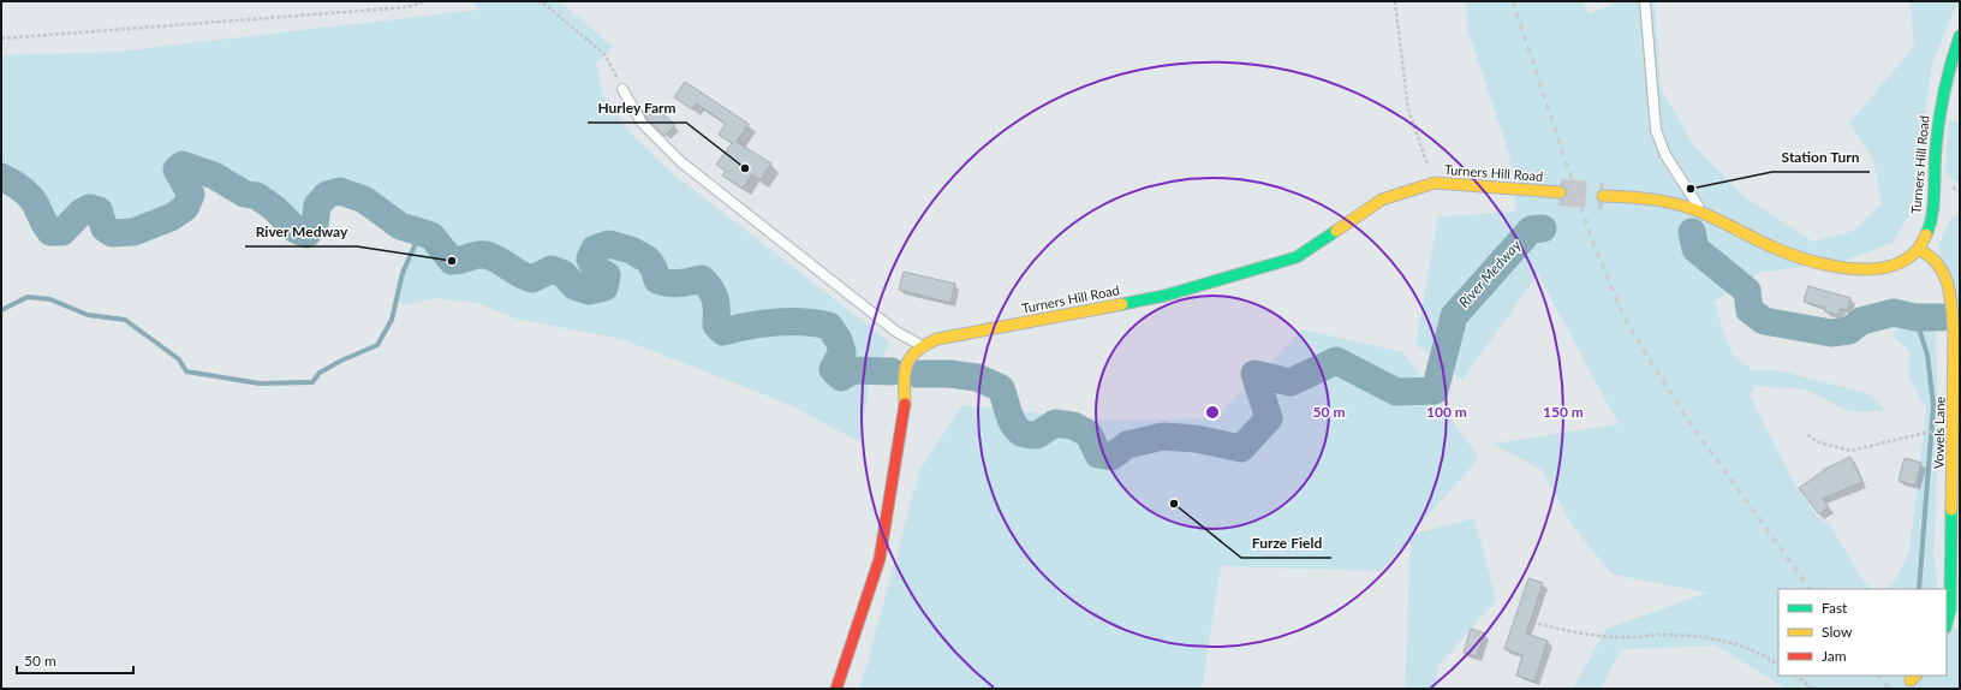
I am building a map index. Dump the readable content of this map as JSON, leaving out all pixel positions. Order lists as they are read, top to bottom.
{
  "streets": {
    "main road": ["Turners Hill Road", "Vowels Lane"]
  },
  "crossings": [
    ["Turners Hill Road", "Vowels Lane"]
  ],
  "water": ["River Medway"],
  "places": [
    "Hurley Farm",
    "Station Turn",
    "River Medway",
    "Furze Field"
  ],
  "legend": ["Fast", "Slow", "Jam"],
  "scale_bar": "50 m",
  "rings": ["50 m", "100 m", "150 m"]
}
